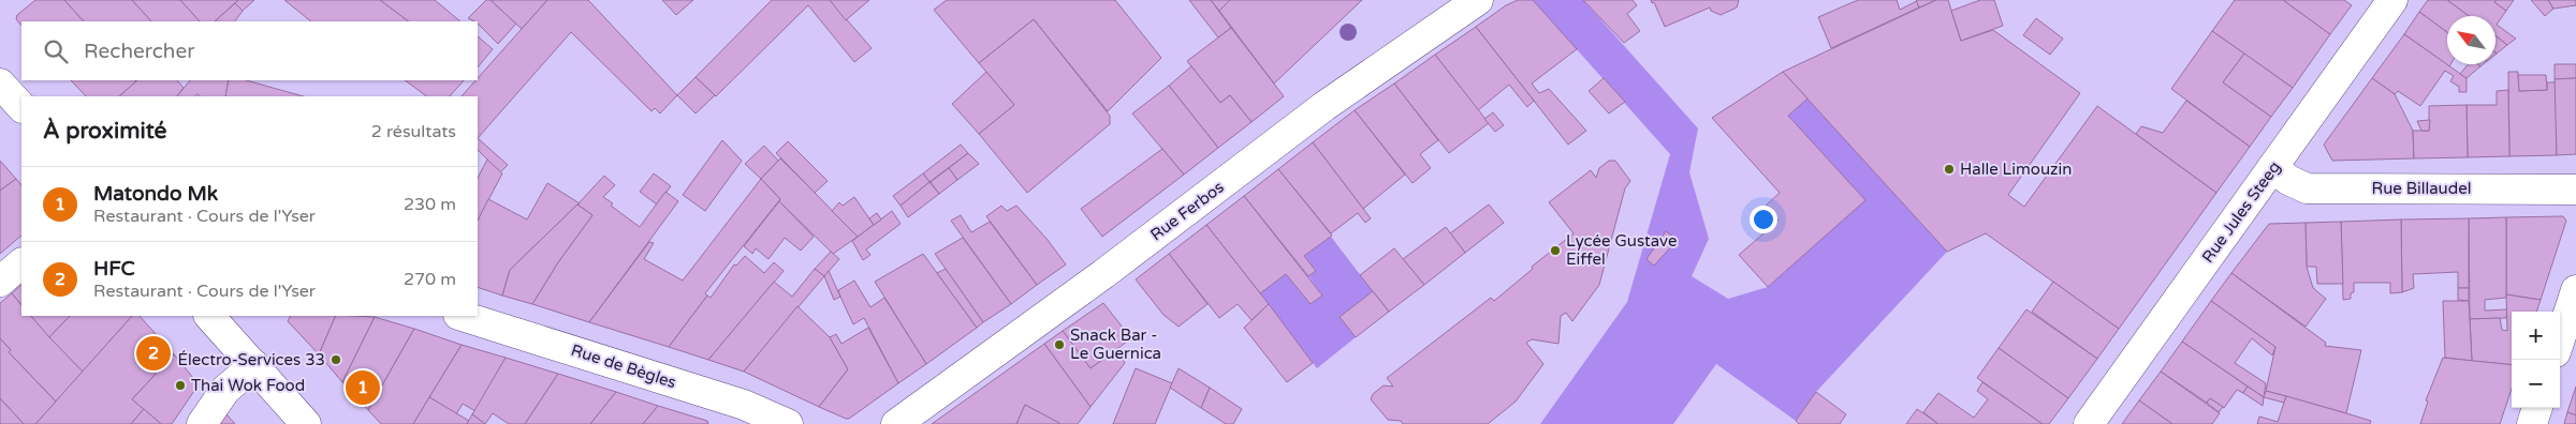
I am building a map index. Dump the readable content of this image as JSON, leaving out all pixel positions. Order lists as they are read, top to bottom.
{
  "streets": {
    "street": [
      "Rue Billaudel",
      "Rue Ferbos",
      "Rue Jules Steeg",
      "Rue de Bègles"
    ]
  },
  "crossings": [
    ["Rue Billaudel", "Rue Jules Steeg"]
  ],
  "places": [
    "Halle Limouzin",
    "Lycée Gustave Eiffel",
    "Snack Bar - Le Guernica",
    "Électro-Services 33",
    "Thai Wok Food"
  ],
  "north": "top left",
  "page": {
    "search": "Rechercher",
    "heading": ["À proximité", "2 résultats"],
    "list": [
      {
        "mark": "1",
        "name": "Matondo Mk",
        "note": "Restaurant · Cours de l'Yser",
        "value": "230 m"
      },
      {
        "mark": "2",
        "name": "HFC",
        "note": "Restaurant · Cours de l'Yser",
        "value": "270 m"
      }
    ],
    "map_buttons": ["+", "−"],
    "pins": ["2", "1"]
  }
}
